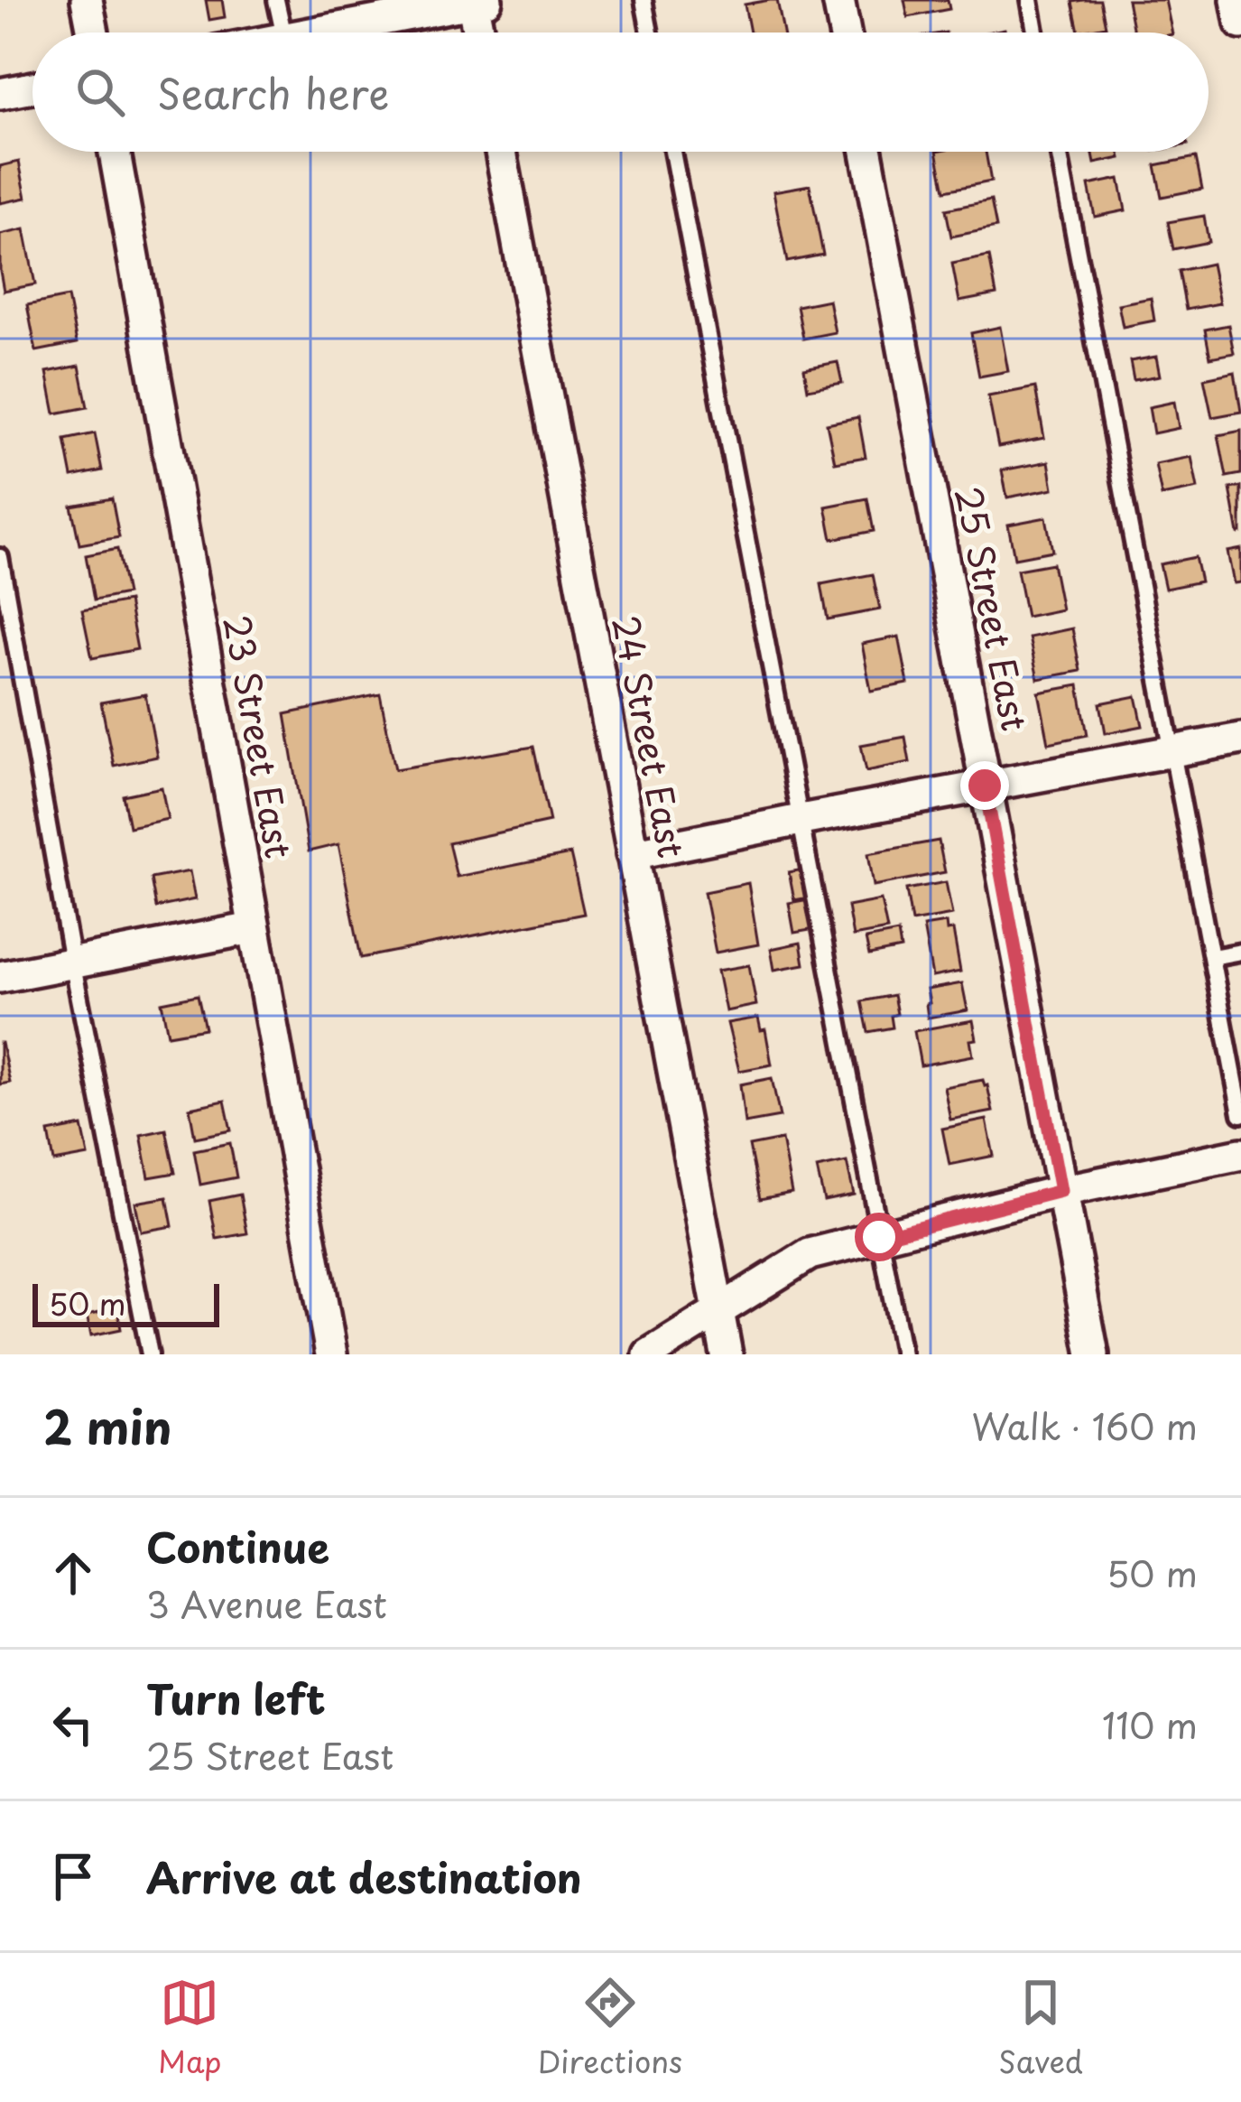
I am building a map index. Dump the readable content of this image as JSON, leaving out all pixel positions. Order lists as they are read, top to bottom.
{
  "streets": {
    "street": ["25 Street East", "23 Street East", "24 Street East"]
  },
  "scale_bar": "50 m",
  "page": {
    "search": "Search here",
    "scale": "50 m",
    "heading": ["2 min", "Walk · 160 m"],
    "list": [
      ["Continue", "3 Avenue East", "50 m"],
      ["Turn left", "25 Street East", "110 m"],
      "Arrive at destination"
    ],
    "nav": ["Map", "Directions", "Saved"]
  }
}
